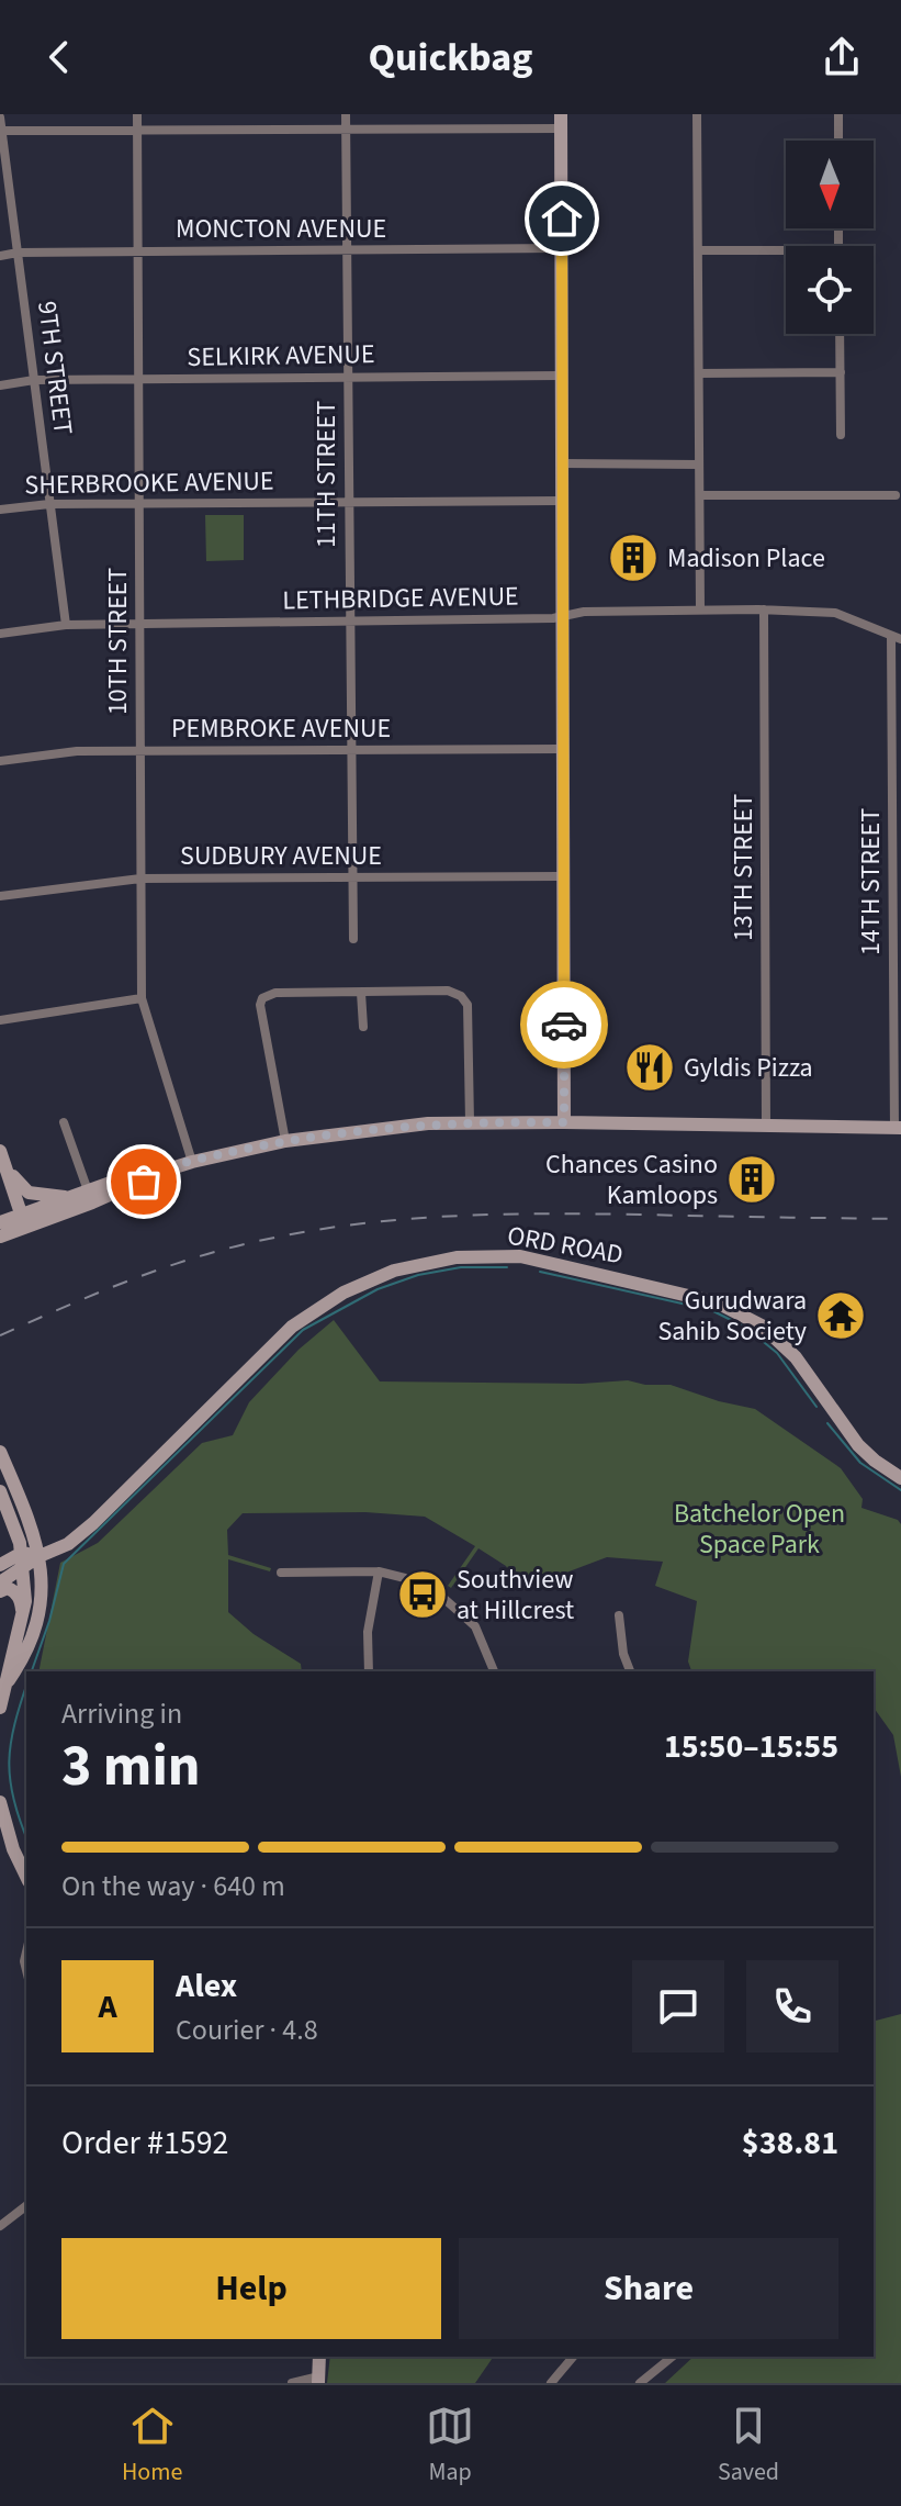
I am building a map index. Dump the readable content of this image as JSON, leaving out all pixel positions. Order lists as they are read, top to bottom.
{
  "streets": {
    "street": [
      "MONCTON AVENUE",
      "SELKIRK AVENUE",
      "9TH STREET",
      "11TH STREET",
      "SHERBROOKE AVENUE",
      "LETHBRIDGE AVENUE",
      "10TH STREET",
      "PEMBROKE AVENUE",
      "SUDBURY AVENUE",
      "13TH STREET",
      "14TH STREET",
      "ORD ROAD"
    ]
  },
  "crossings": [
    ["MONCTON AVENUE", "9TH STREET"],
    ["MONCTON AVENUE", "11TH STREET"],
    ["MONCTON AVENUE", "10TH STREET"],
    ["SELKIRK AVENUE", "9TH STREET"],
    ["SELKIRK AVENUE", "11TH STREET"],
    ["SELKIRK AVENUE", "10TH STREET"],
    ["9TH STREET", "SHERBROOKE AVENUE"],
    ["9TH STREET", "LETHBRIDGE AVENUE"],
    ["11TH STREET", "SHERBROOKE AVENUE"],
    ["11TH STREET", "LETHBRIDGE AVENUE"],
    ["11TH STREET", "PEMBROKE AVENUE"],
    ["11TH STREET", "SUDBURY AVENUE"],
    ["SHERBROOKE AVENUE", "10TH STREET"],
    ["LETHBRIDGE AVENUE", "10TH STREET"],
    ["LETHBRIDGE AVENUE", "13TH STREET"],
    ["LETHBRIDGE AVENUE", "14TH STREET"],
    ["10TH STREET", "PEMBROKE AVENUE"],
    ["10TH STREET", "SUDBURY AVENUE"]
  ],
  "parks": ["Batchelor Open Space Park"],
  "places": {
    "building": ["Madison Place", "Chances Casino Kamloops"],
    "restaurant": ["Gyldis Pizza"],
    "temple": ["Gurudwara Sahib Society"],
    "bus stop": ["Southview at Hillcrest"]
  },
  "north": "bottom",
  "page": {
    "header": "Quickbag",
    "heading": ["3 min", "Arriving in", "15:50–15:55"],
    "panel": [
      "Alex",
      "Courier · 4.8",
      "Order #1592",
      "$38.81"
    ],
    "bar": "On the way · 640 m",
    "round": "A",
    "buttons": ["Help", "Share"],
    "tabs": ["Home", "Map", "Saved"]
  }
}
